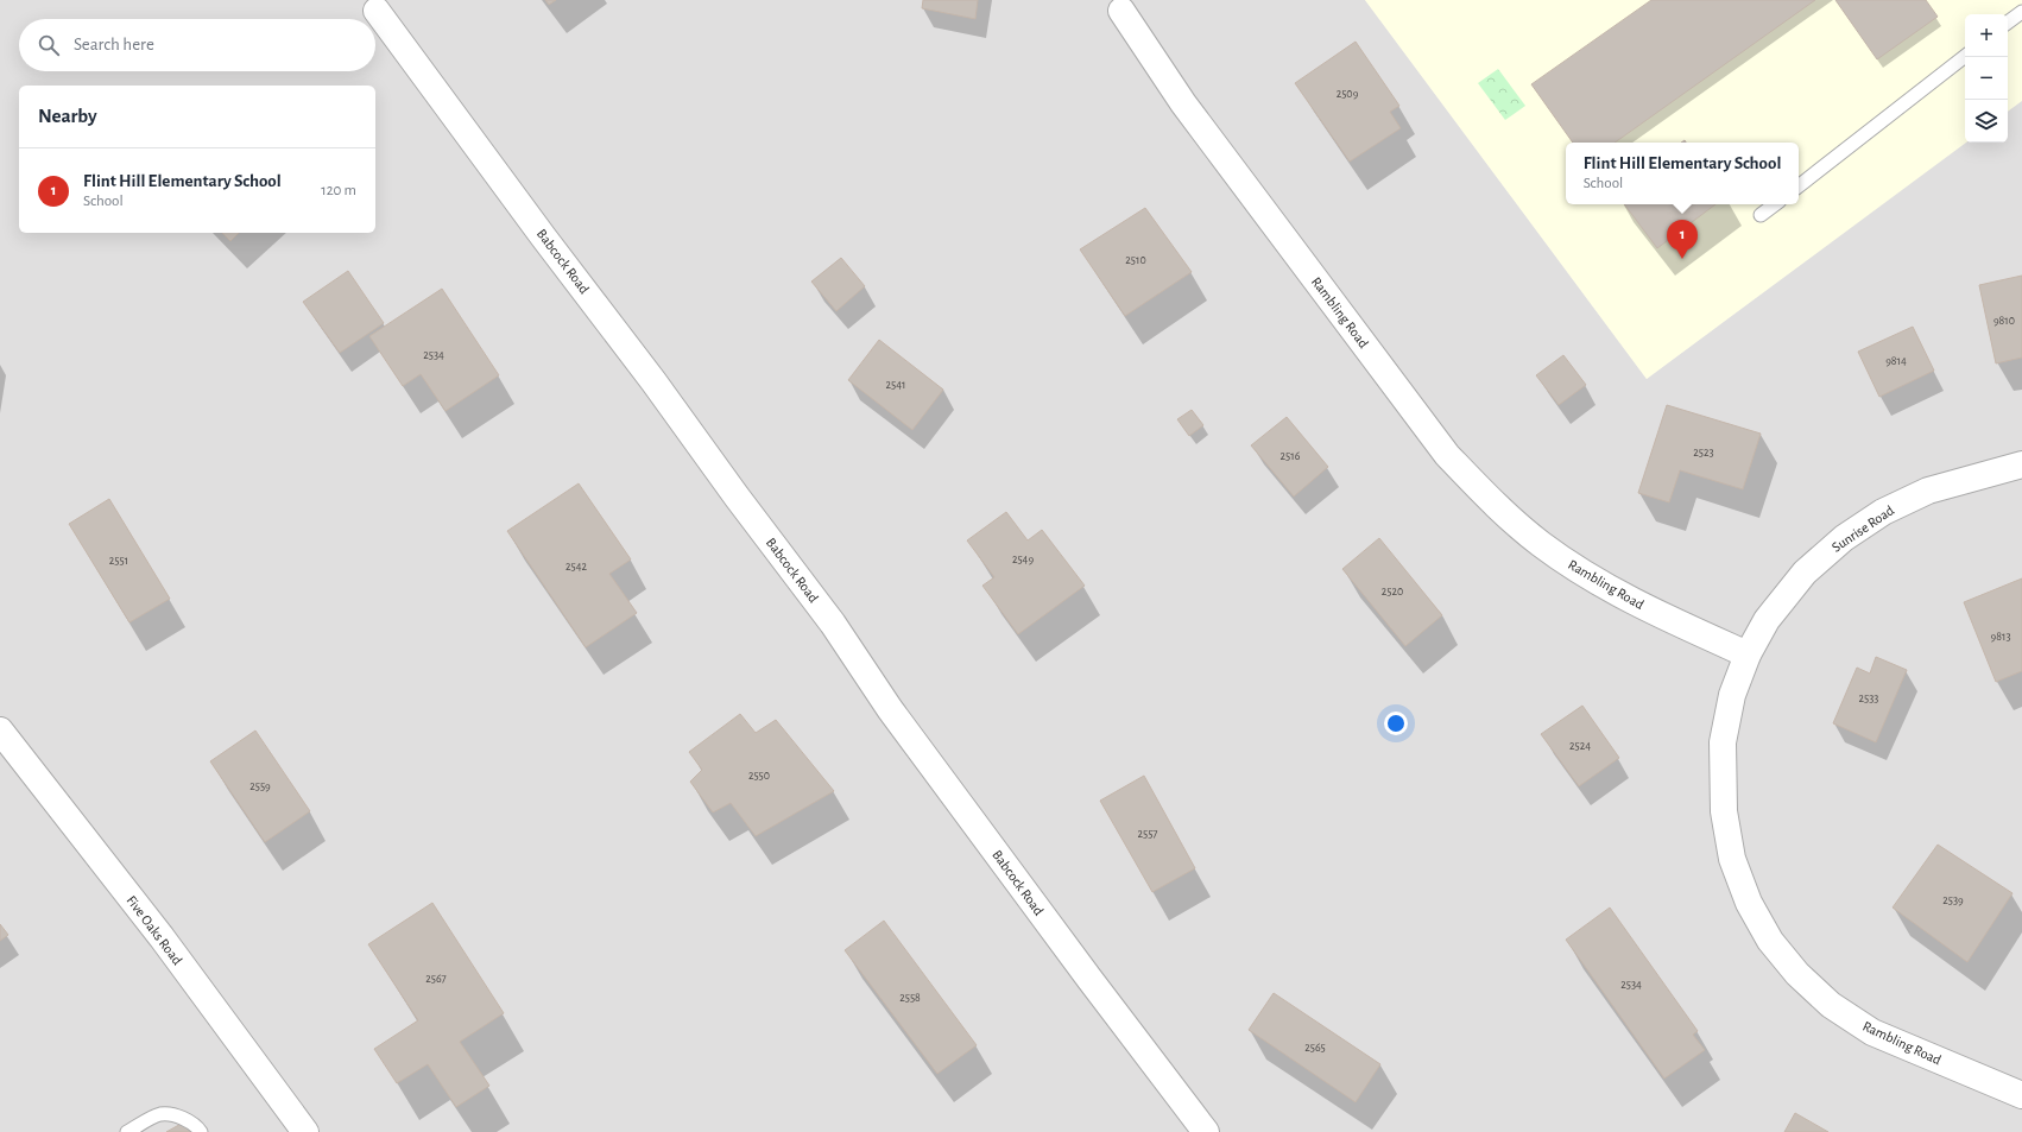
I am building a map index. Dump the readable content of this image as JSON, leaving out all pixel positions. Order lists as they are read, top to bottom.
{
  "streets": {
    "street": [
      "Babcock Road",
      "Rambling Road",
      "Sunrise Road",
      "Five Oaks Road"
    ]
  },
  "crossings": [
    ["Rambling Road", "Sunrise Road"]
  ],
  "house_numbers": [
    "2509",
    "2510",
    "9810",
    "2534",
    "9814",
    "2541",
    "2523",
    "2516",
    "2549",
    "2551",
    "2542",
    "2520",
    "9813",
    "2533",
    "2524",
    "2550",
    "2559",
    "2557",
    "2539",
    "2567",
    "2534",
    "2558",
    "2565"
  ],
  "page": {
    "map_buttons": ["+", "−"],
    "search": "Search here",
    "heading": "Nearby",
    "popup": ["Flint Hill Elementary School", "School"],
    "list": [
      {
        "mark": "1",
        "name": "Flint Hill Elementary School",
        "note": "School",
        "value": "120 m"
      }
    ],
    "pins": "1"
  }
}
